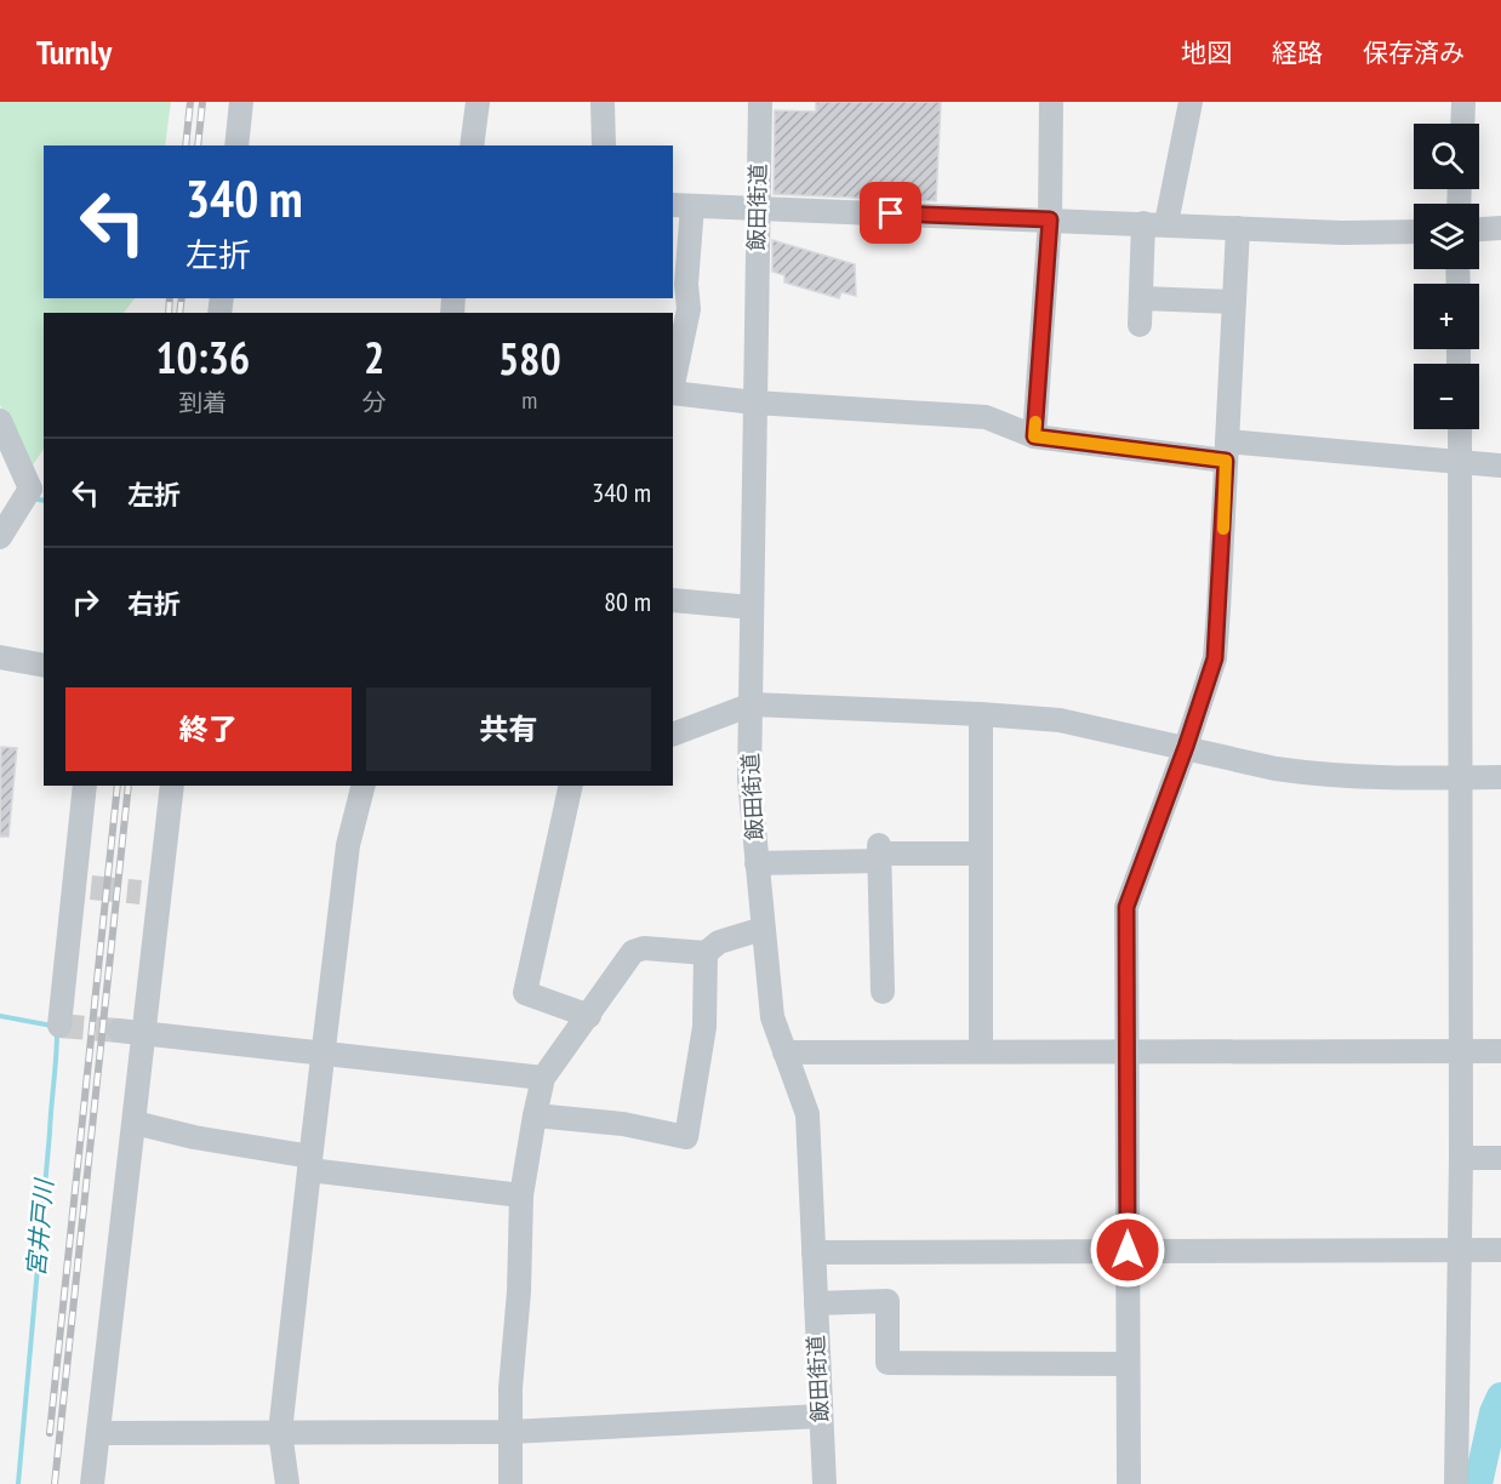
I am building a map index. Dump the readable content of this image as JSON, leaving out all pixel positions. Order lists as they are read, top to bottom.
{
  "streets": {
    "street": ["飯田街道"]
  },
  "water": ["宮井戸川"],
  "page": {
    "header": "Turnly",
    "nav": ["地図", "経路", "保存済み"],
    "map_buttons": ["+", "−"],
    "turn": ["340 m", "左折"],
    "eta": [
      "10:36",
      "到着",
      "2",
      "分",
      "580",
      "m"
    ],
    "list": [
      {
        "name": "左折",
        "value": "340 m"
      },
      {
        "name": "右折",
        "value": "80 m"
      }
    ],
    "buttons": ["終了", "共有"]
  }
}
